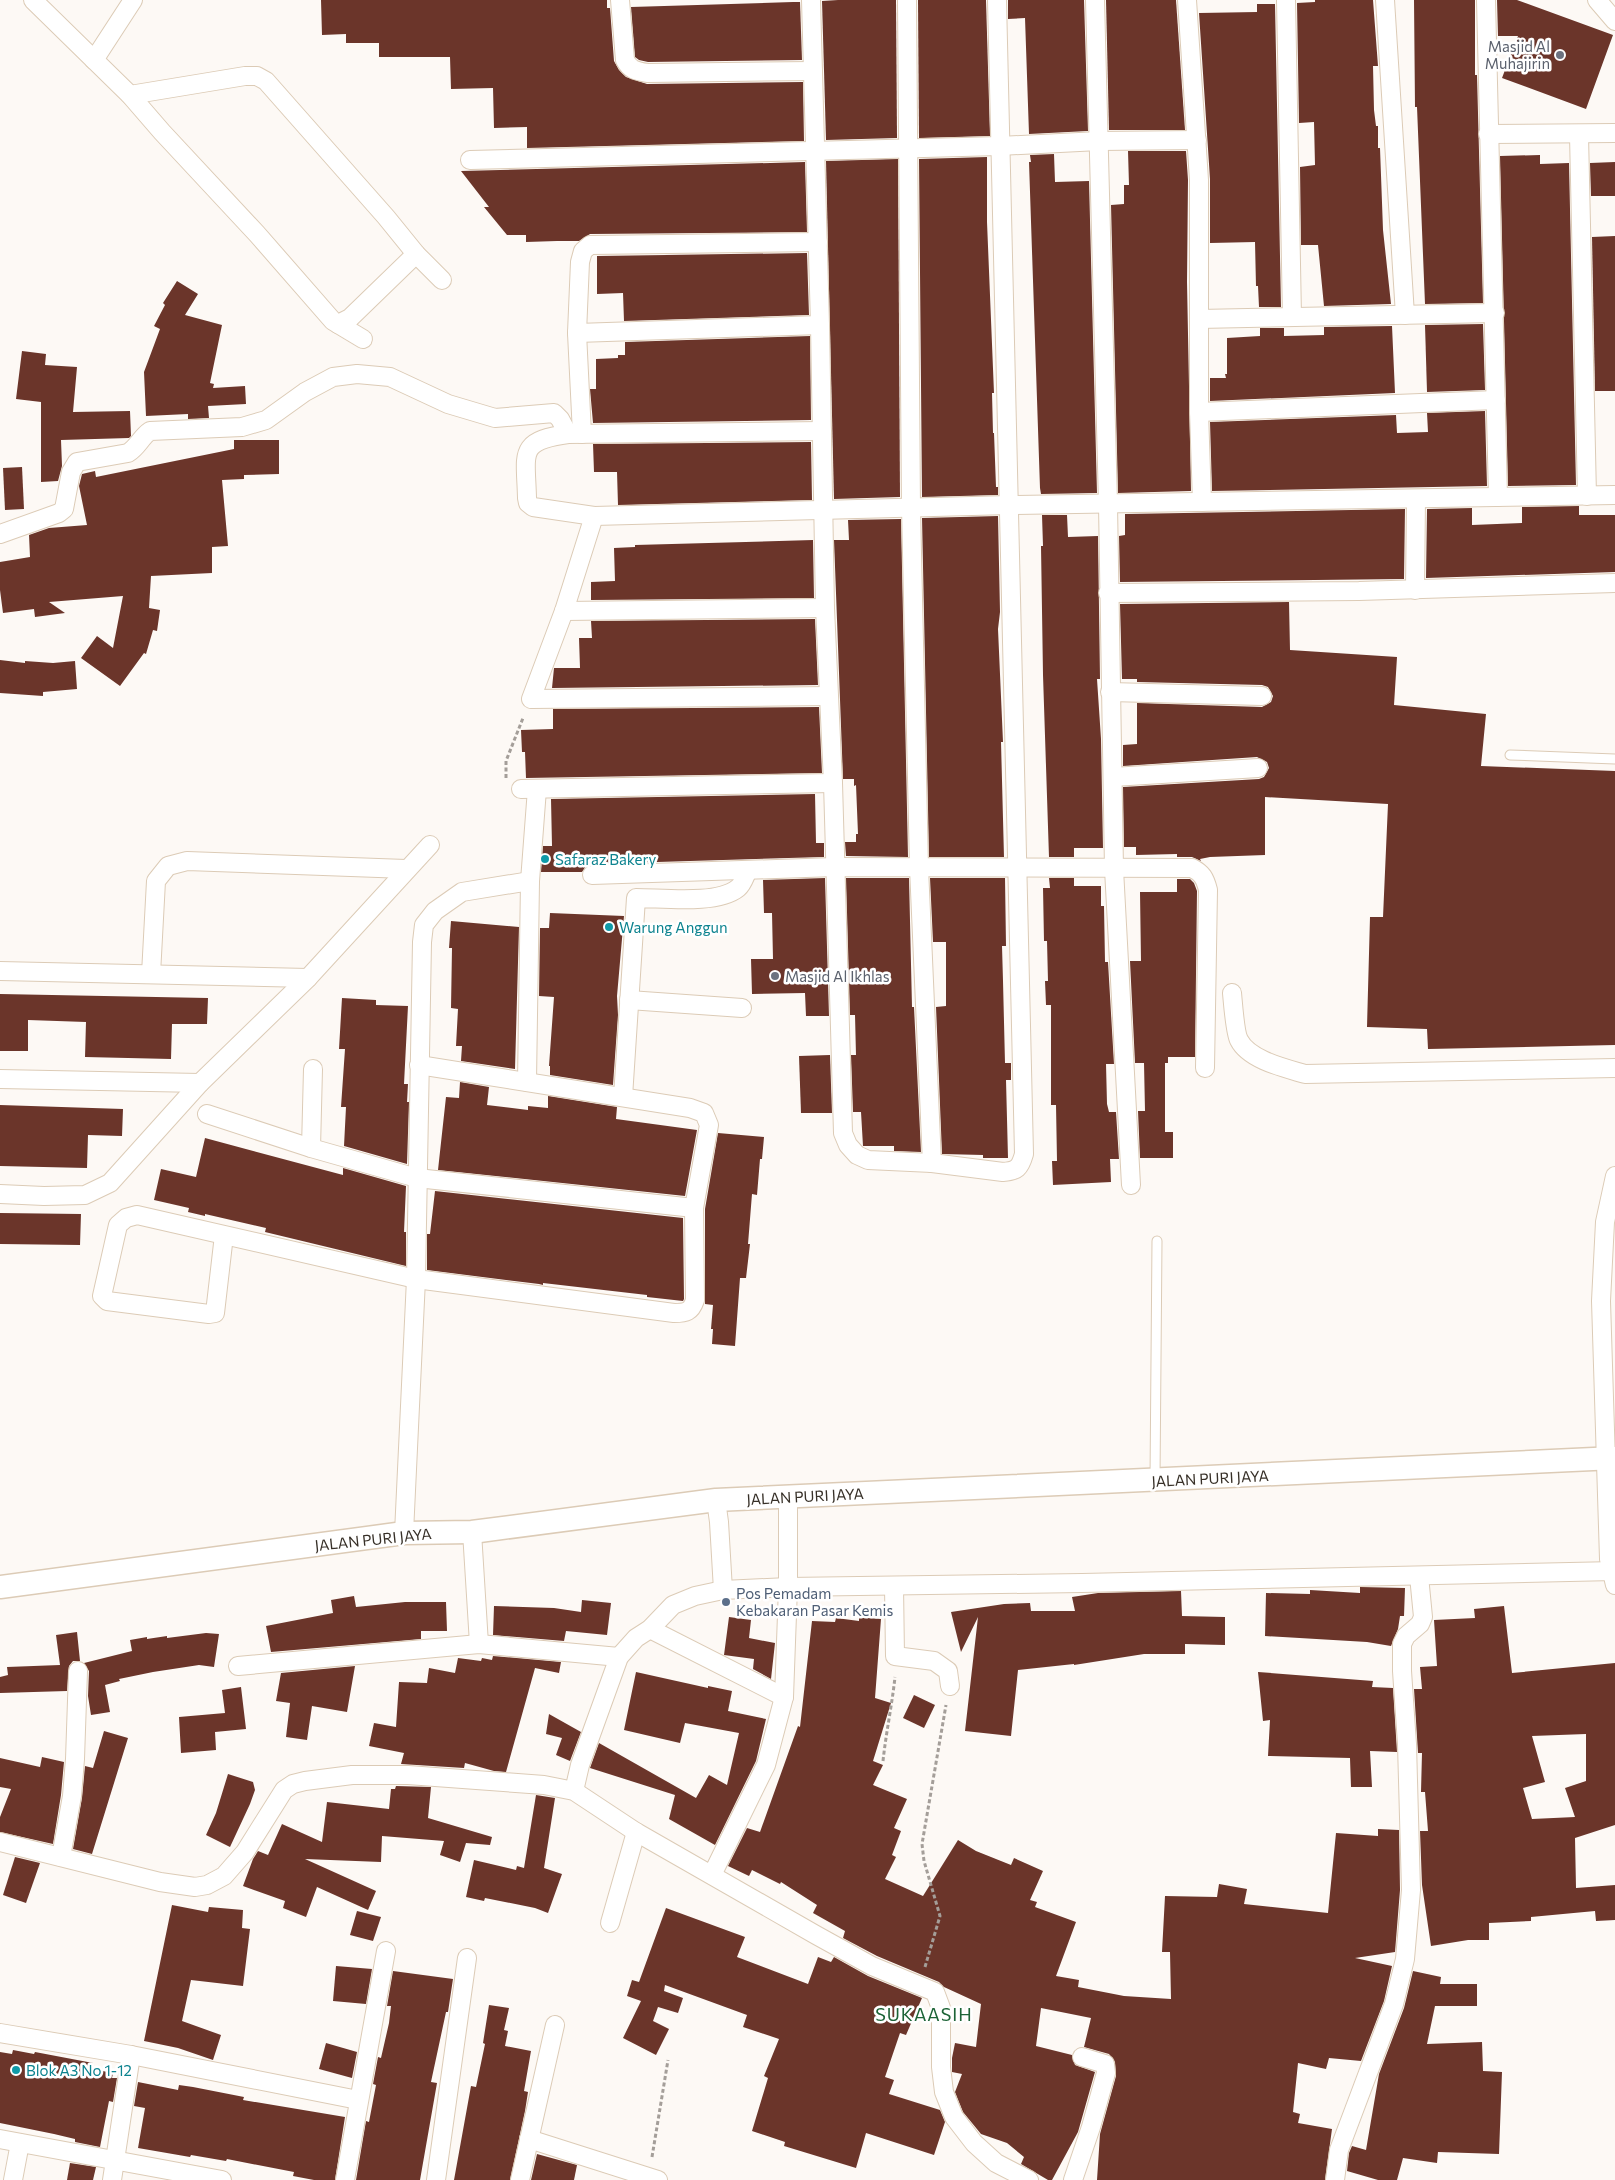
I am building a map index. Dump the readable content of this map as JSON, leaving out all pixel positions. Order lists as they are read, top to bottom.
{
  "streets": {
    "street": ["JALAN PURI JAYA"]
  },
  "districts": ["SUKAASIH"],
  "places": [
    "Masjid Al Muhajirin",
    "Safaraz Bakery",
    "Warung Anggun",
    "Masjid Al Ikhlas",
    "Pos Pemadam Kebakaran Pasar Kemis",
    "Blok A3 No 1-12"
  ]
}
